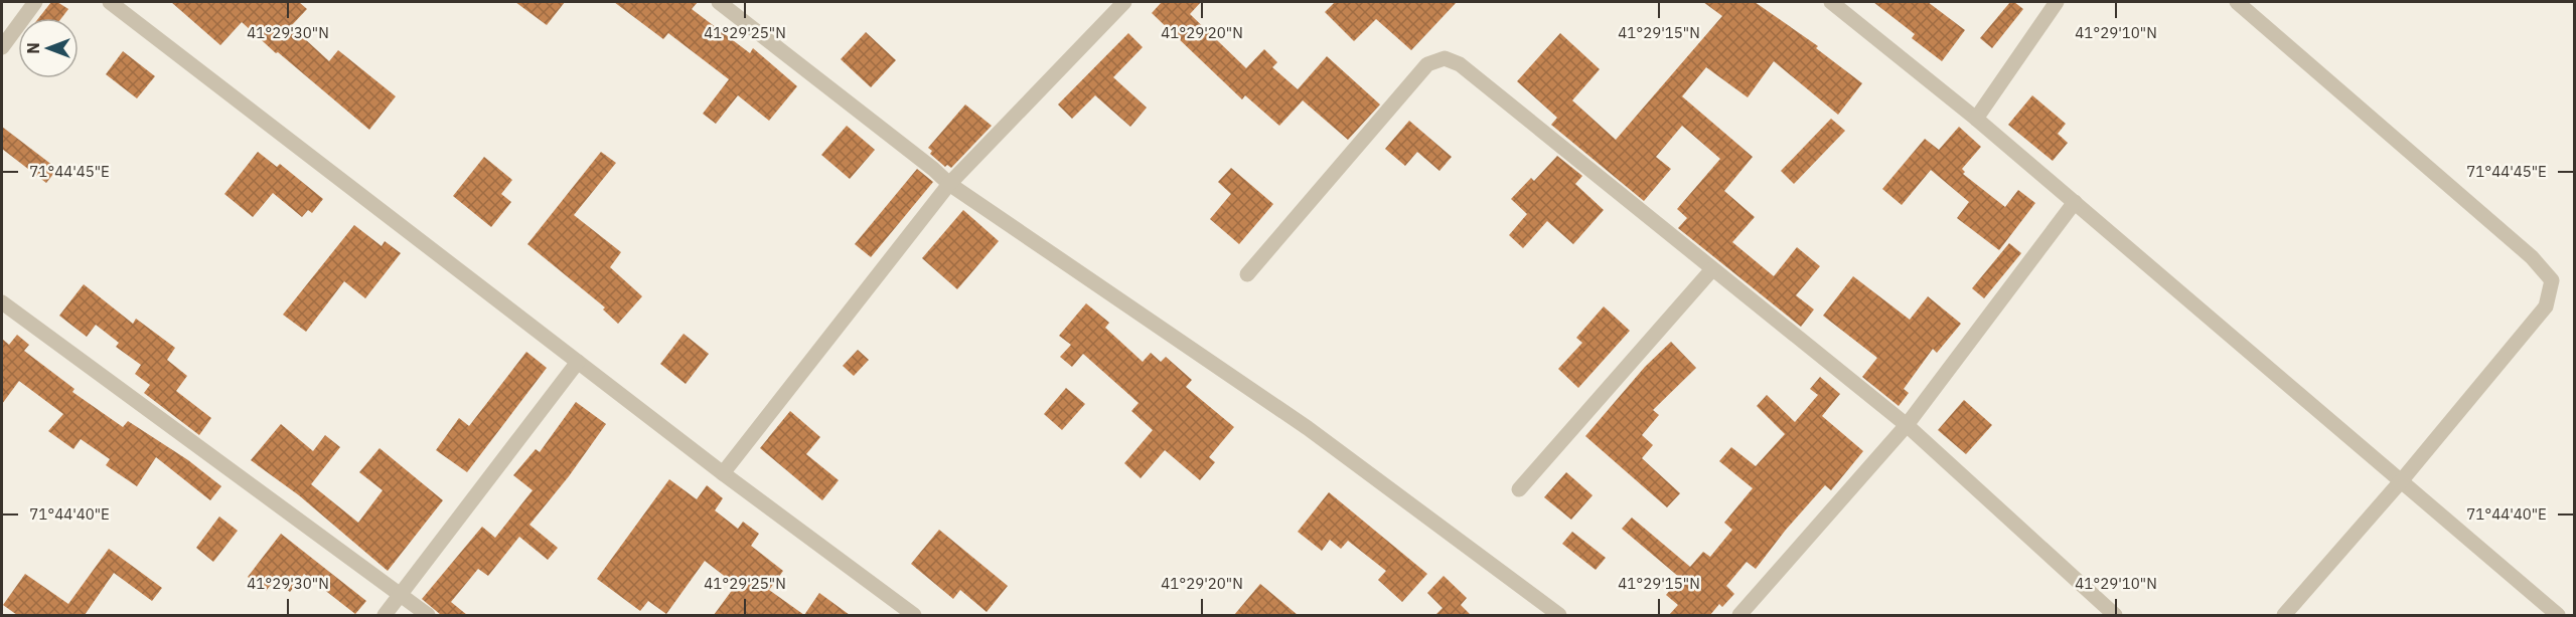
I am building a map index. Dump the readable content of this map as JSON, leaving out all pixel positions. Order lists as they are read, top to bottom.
{
  "north": "left",
  "coordinates": [
    "41°29'30\"N",
    "41°29'25\"N",
    "41°29'20\"N",
    "41°29'15\"N",
    "41°29'10\"N",
    "71°44'45\"E",
    "71°44'40\"E"
  ]
}
